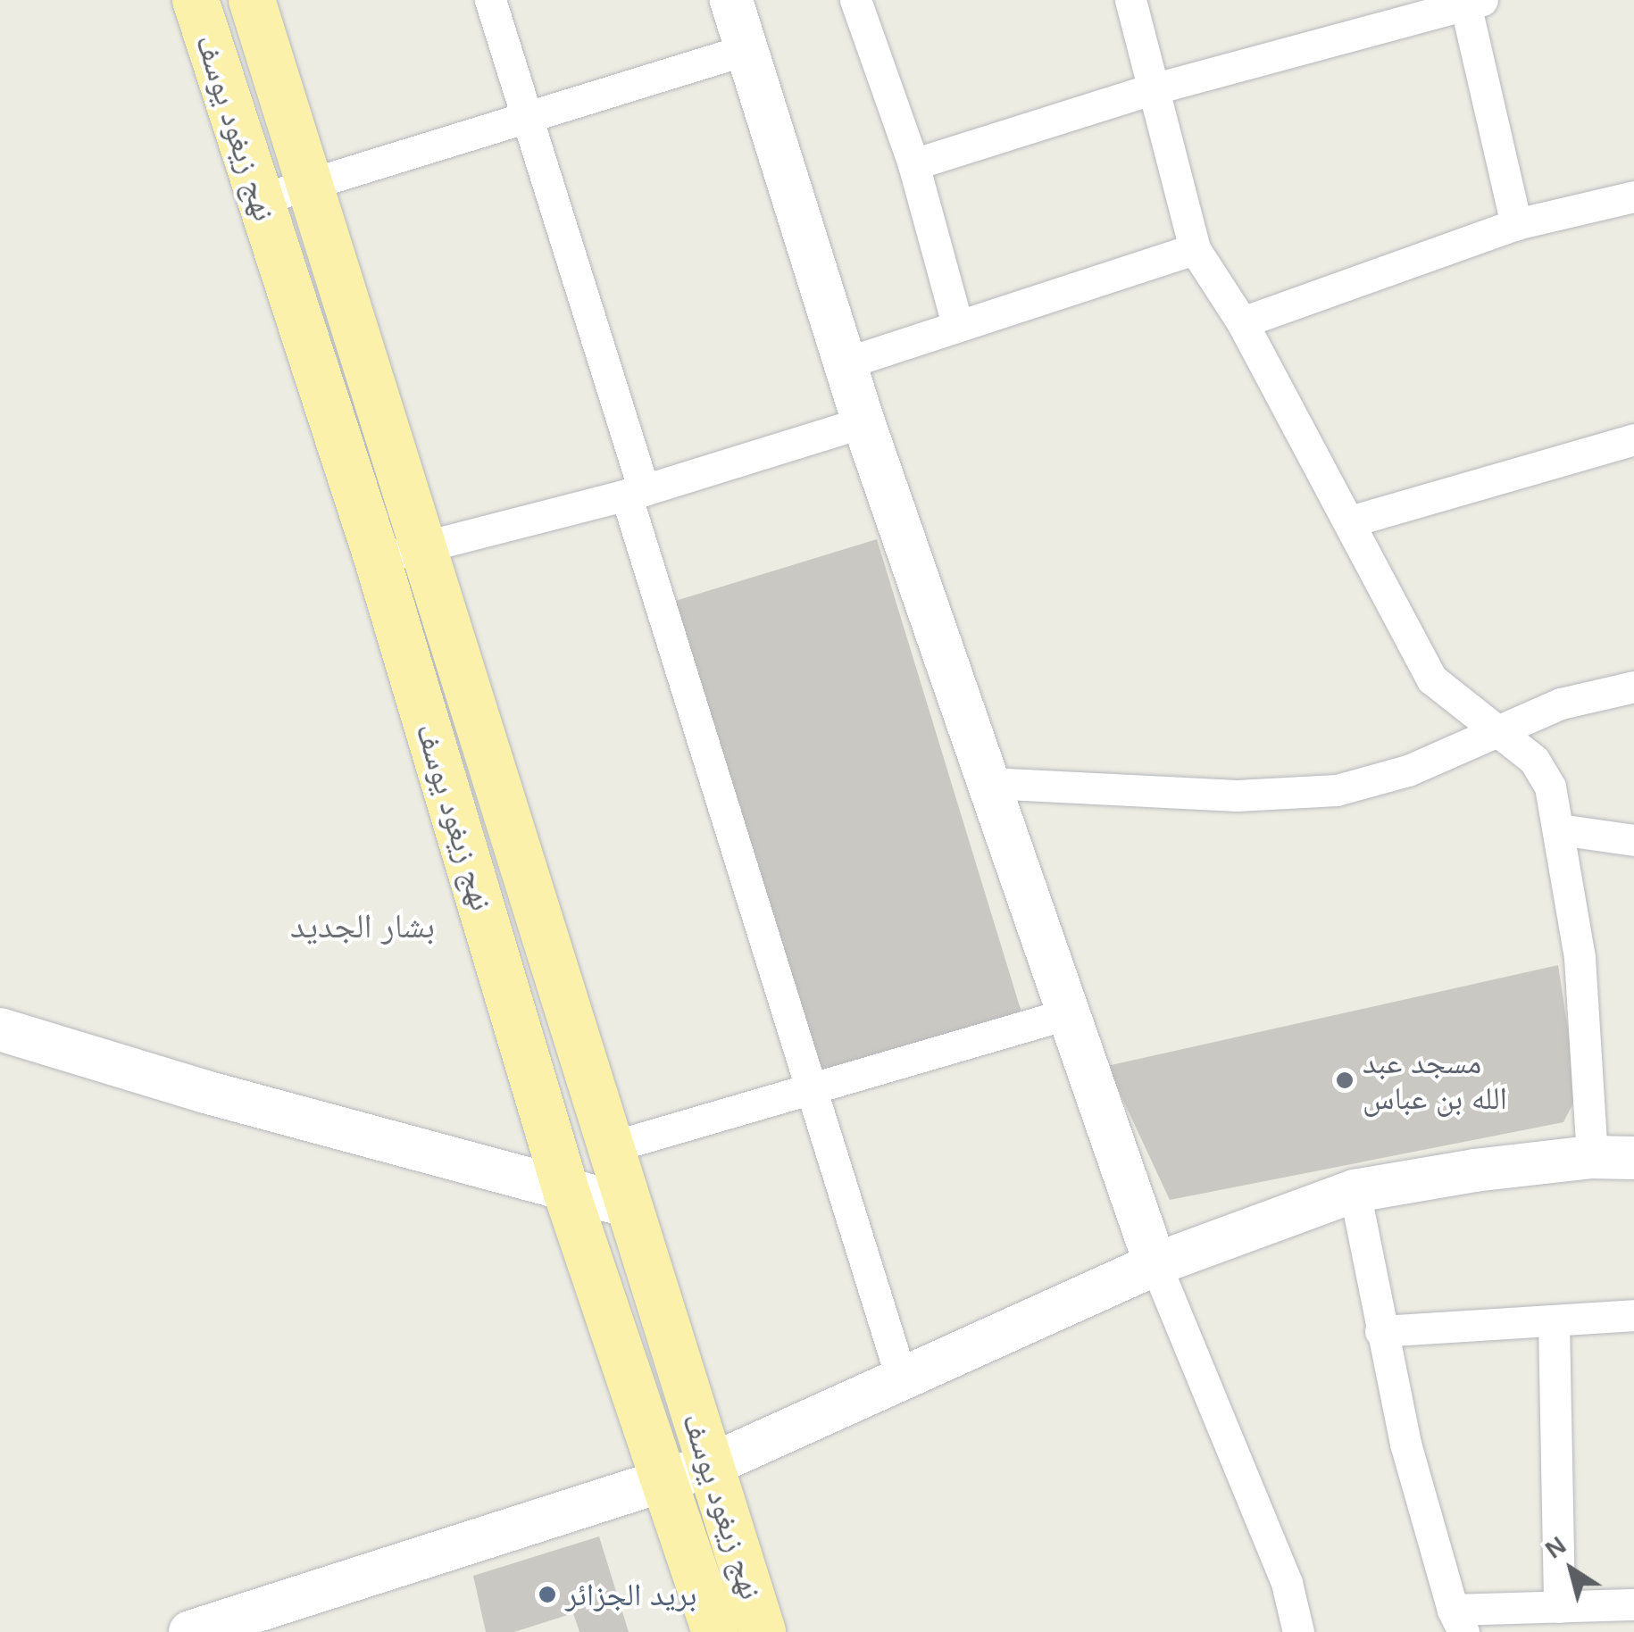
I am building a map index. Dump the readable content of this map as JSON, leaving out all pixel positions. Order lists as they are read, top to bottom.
{
  "streets": {
    "main road": ["نهج زيغود يوسف"]
  },
  "districts": ["بشار الجديد"],
  "places": ["مسجد عبد الله بن عباس", "بريد الجزائر"],
  "north": "top left"
}
